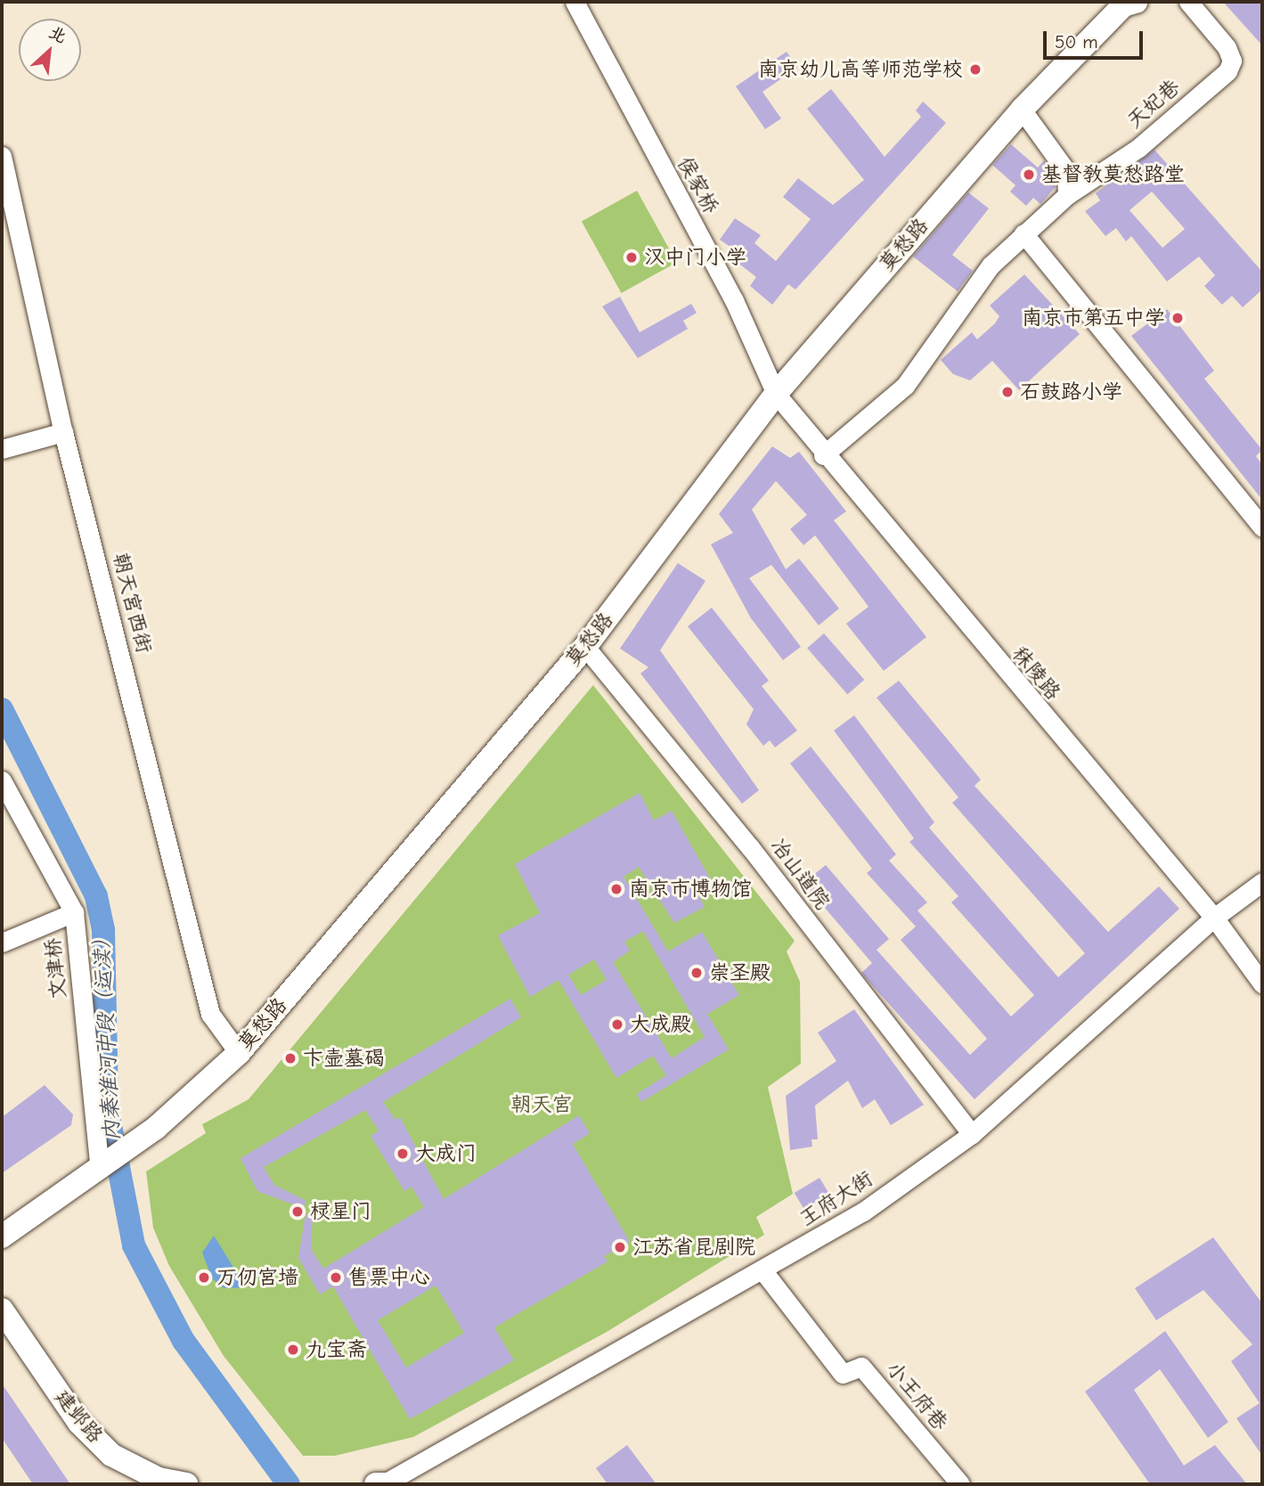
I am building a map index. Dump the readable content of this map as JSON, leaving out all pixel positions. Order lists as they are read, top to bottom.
{
  "streets": {
    "main road": ["莫愁路", "建邺路"],
    "street": [
      "天妃巷",
      "侯家桥",
      "朝天宫西街",
      "秣陵路",
      "冶山道院",
      "文津桥",
      "王府大街",
      "小王府巷"
    ]
  },
  "crossings": [
    ["天妃巷", "秣陵路"],
    ["侯家桥", "莫愁路"],
    ["侯家桥", "秣陵路"],
    ["莫愁路", "朝天宫西街"],
    ["莫愁路", "秣陵路"],
    ["莫愁路", "冶山道院"],
    ["莫愁路", "文津桥"],
    ["秣陵路", "王府大街"],
    ["冶山道院", "王府大街"],
    ["王府大街", "小王府巷"]
  ],
  "water": ["内秦淮河中段（运渎）"],
  "parks": ["朝天宫"],
  "places": [
    "南京幼儿高等师范学校",
    "基督教莫愁路堂",
    "汉中门小学",
    "南京市第五中学",
    "石鼓路小学",
    "南京市博物馆",
    "崇圣殿",
    "大成殿",
    "卞壸墓碣",
    "大成门",
    "棂星门",
    "江苏省昆剧院",
    "万仞宫墙",
    "售票中心",
    "九宝斋"
  ],
  "scale_bar": "50 m",
  "north": "top right"
}
